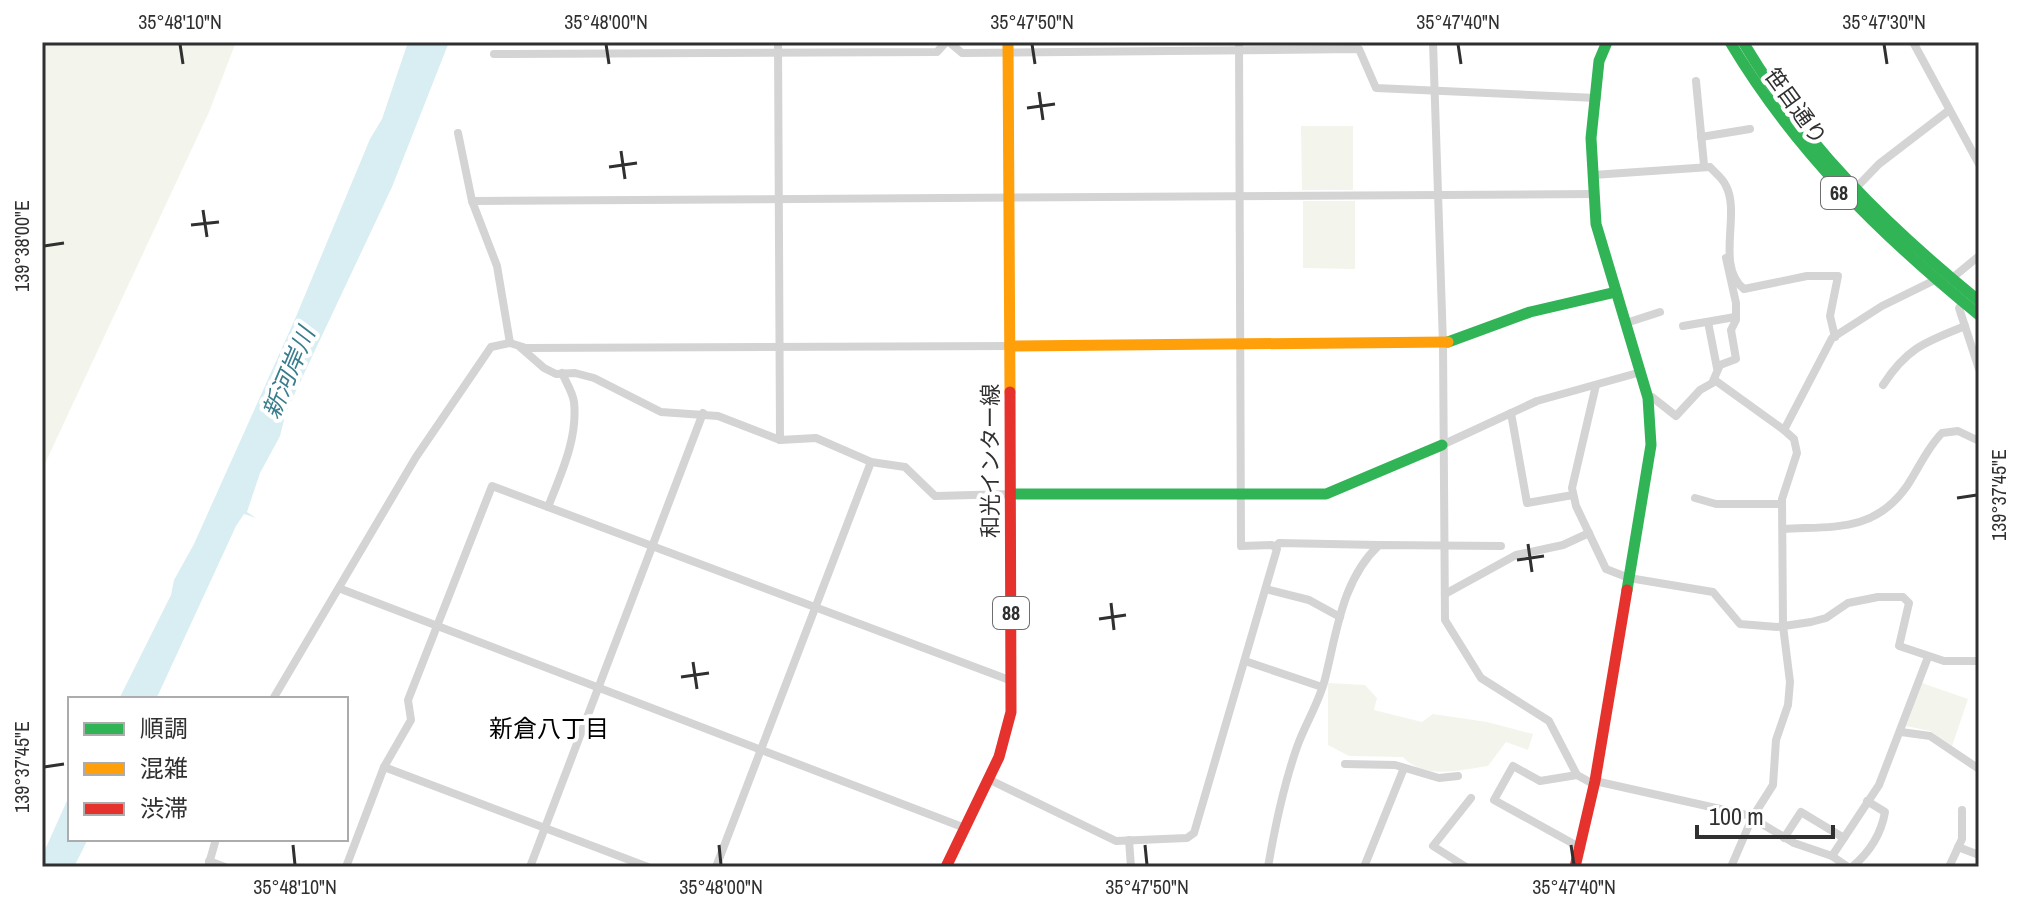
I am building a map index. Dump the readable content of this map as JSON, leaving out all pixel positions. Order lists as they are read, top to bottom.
{
  "streets": {
    "street": [
      "笹目通り",
      "68",
      "和光インター線",
      "88"
    ]
  },
  "districts": ["新倉八丁目"],
  "water": ["新河岸川"],
  "legend": ["順調", "混雑", "渋滞"],
  "scale_bar": "100 m",
  "coordinates": [
    "35°48'10\"N",
    "35°48'00\"N",
    "35°47'50\"N",
    "35°47'40\"N",
    "35°47'30\"N",
    "139°38'00\"E",
    "139°37'45\"E"
  ]
}
